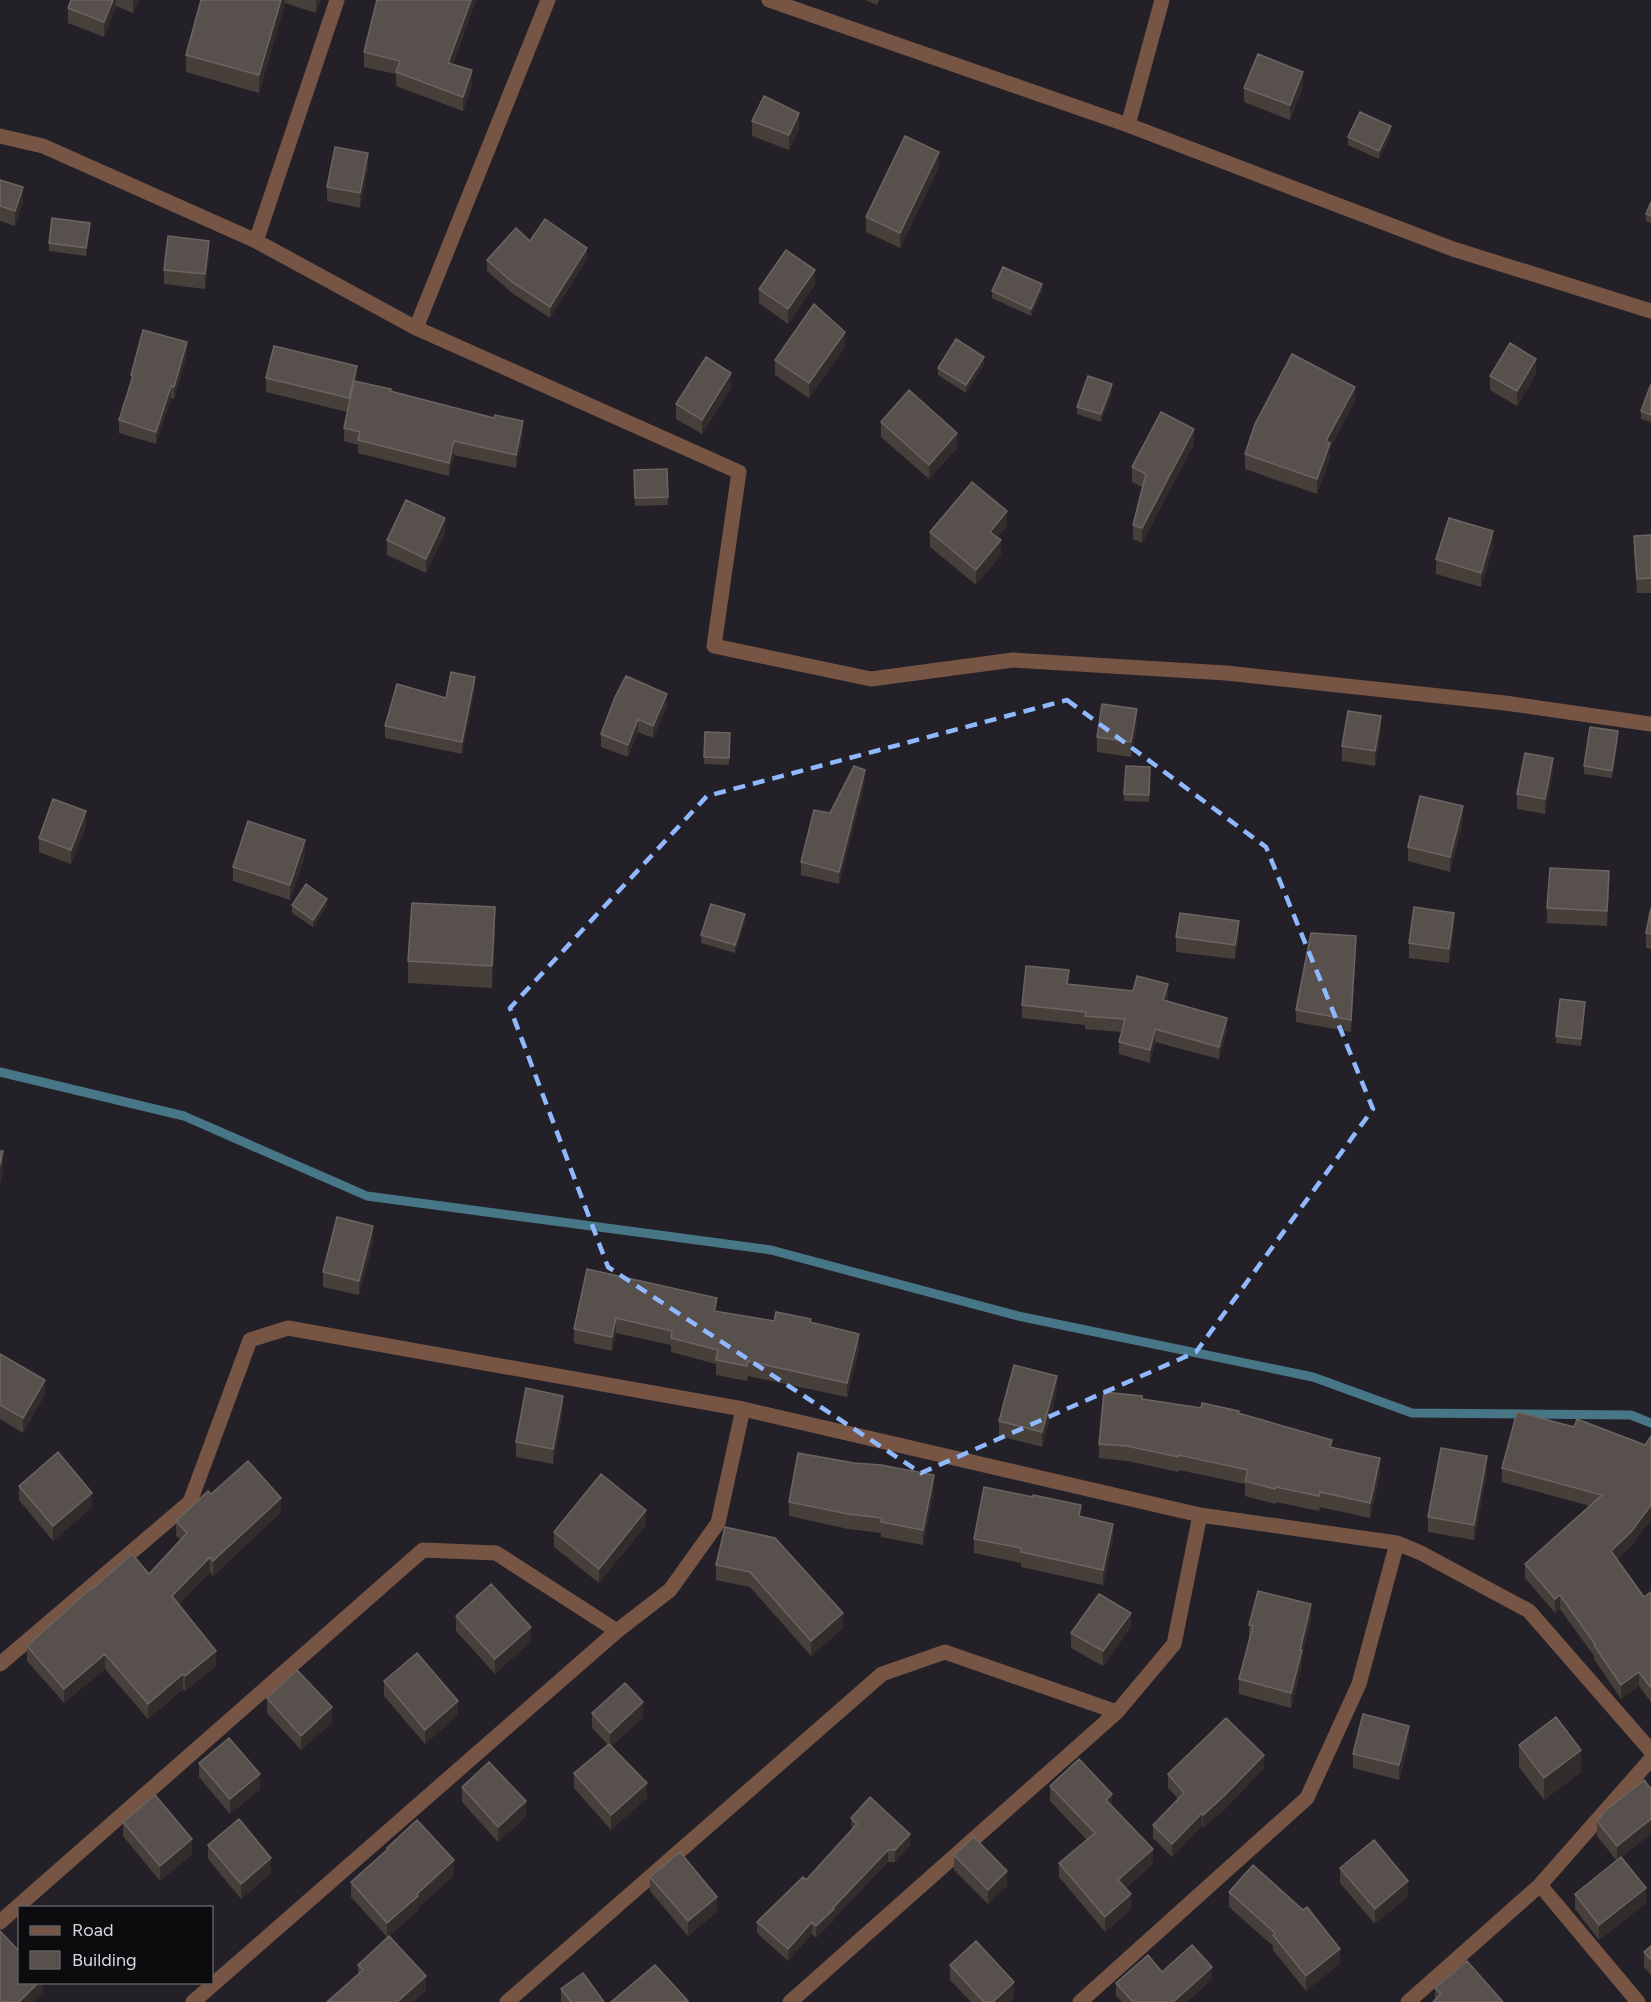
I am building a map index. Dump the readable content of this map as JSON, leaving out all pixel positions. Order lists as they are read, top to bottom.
{
  "legend": ["Road", "Building"]
}
